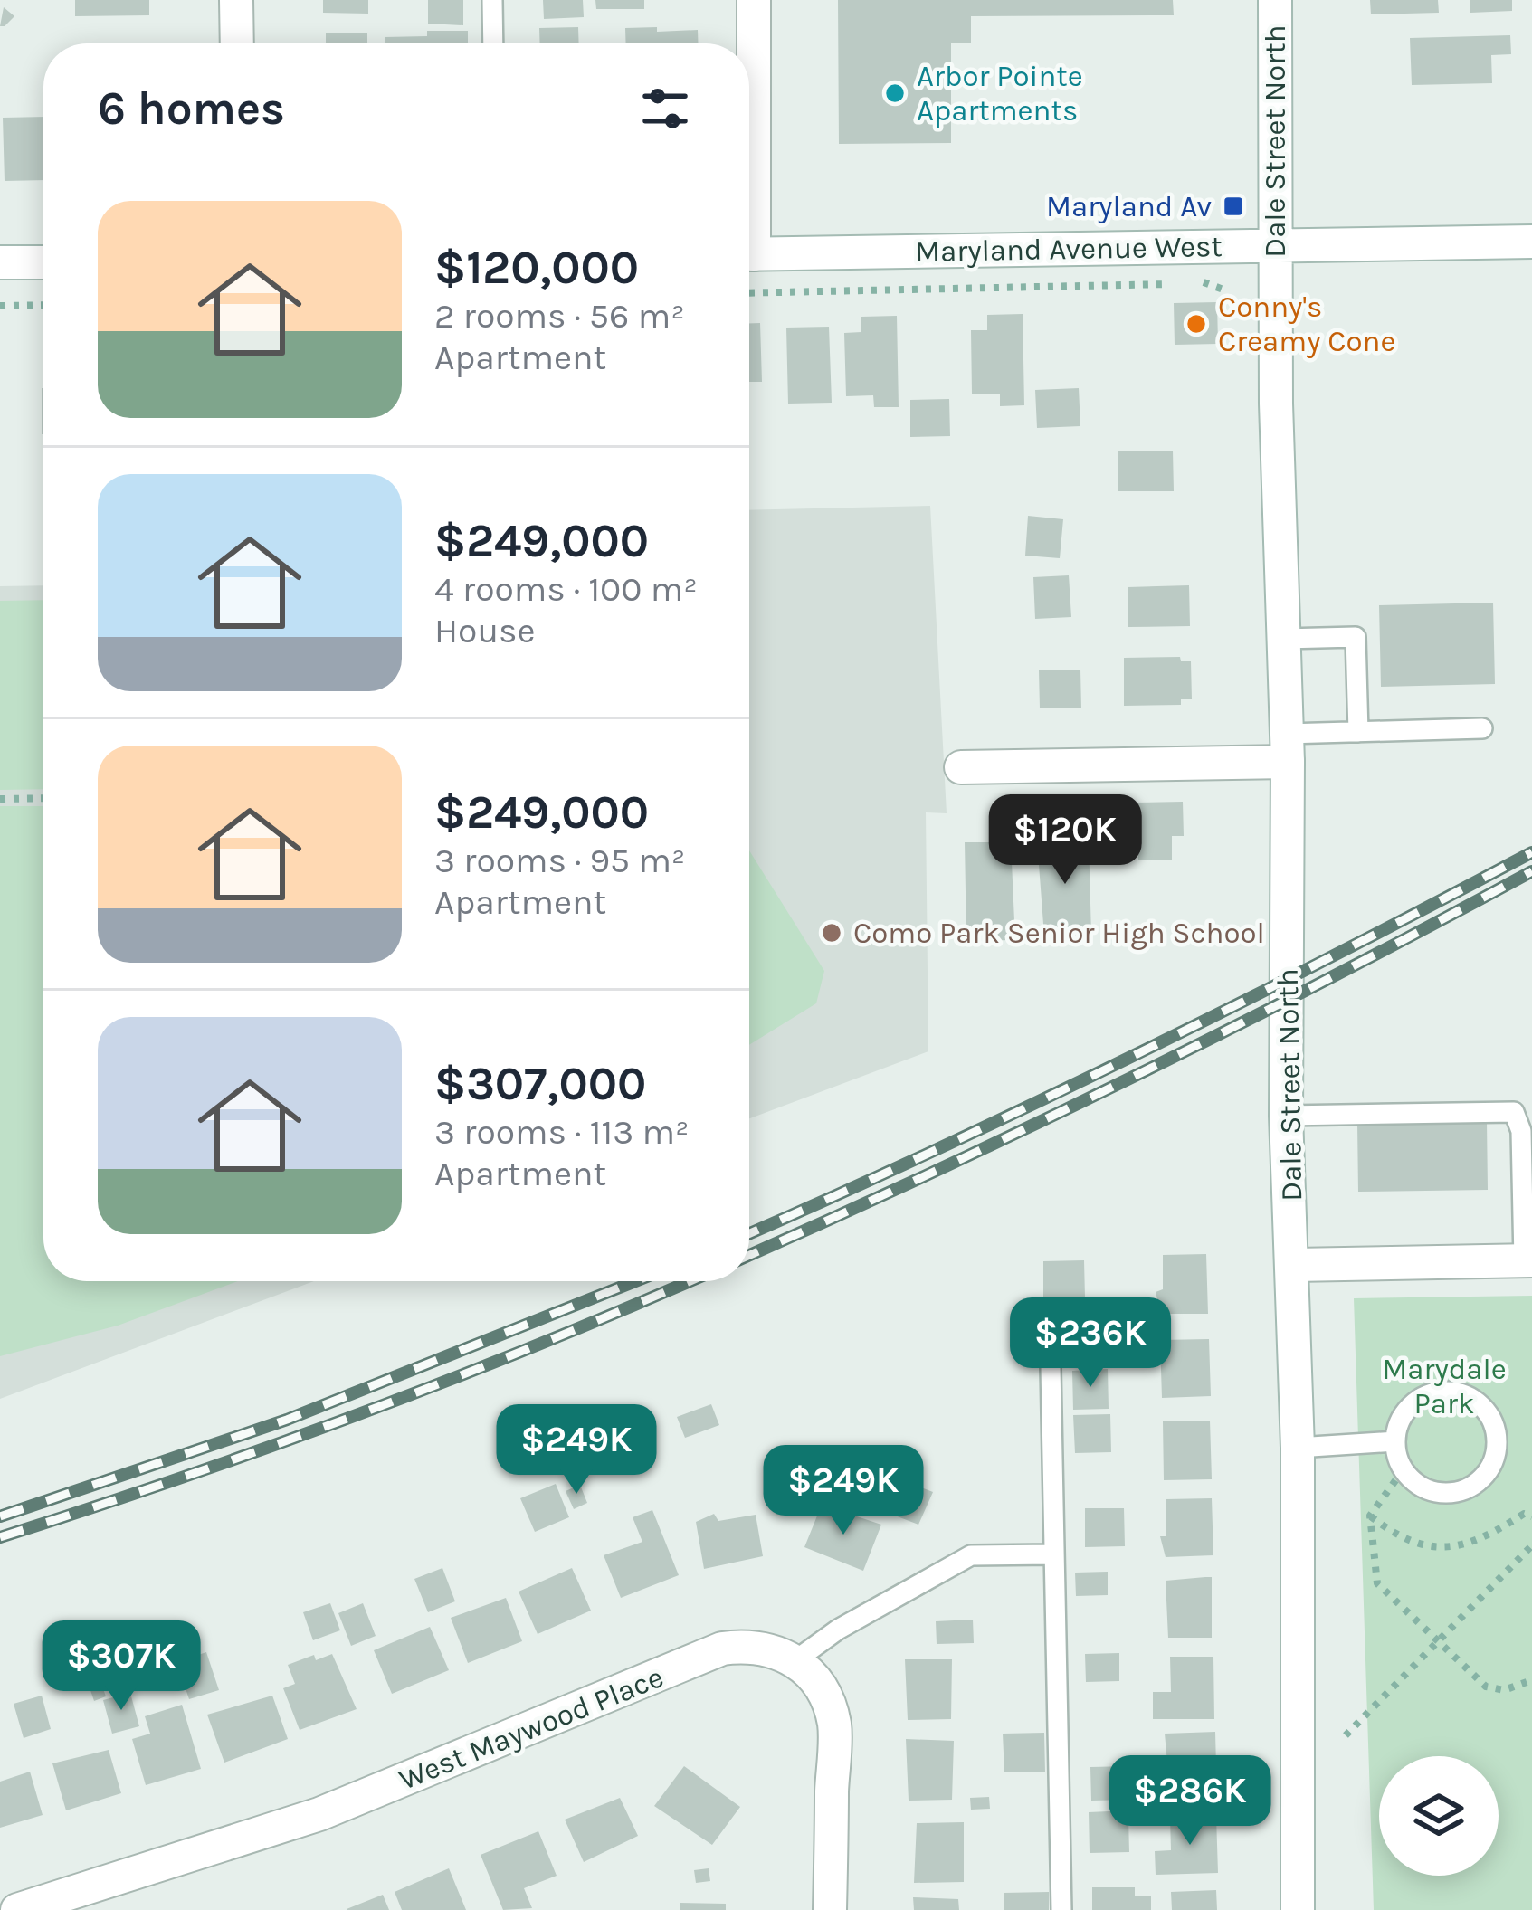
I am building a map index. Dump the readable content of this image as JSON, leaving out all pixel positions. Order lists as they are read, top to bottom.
{
  "streets": {
    "street": ["Dale Street North", "Maryland Avenue West", "West Maywood Place"]
  },
  "crossings": [
    ["Dale Street North", "Maryland Avenue West"]
  ],
  "parks": ["Marydale Park"],
  "places": {
    "other": ["Arbor Pointe Apartments", "Conny's Creamy Cone", "Como Park Senior High School"],
    "transit": ["Maryland Av"]
  },
  "page": {
    "heading": "6 homes",
    "list": [
      {
        "name": "$120,000",
        "note": "2 rooms · 56 m² · Apartment"
      },
      {
        "name": "$249,000",
        "note": "4 rooms · 100 m² · House"
      },
      {
        "name": "$249,000",
        "note": "3 rooms · 95 m² · Apartment"
      },
      {
        "name": "$307,000",
        "note": "3 rooms · 113 m² · Apartment"
      }
    ],
    "price": [
      "$120K",
      "$236K",
      "$249K",
      "$249K",
      "$307K",
      "$286K"
    ]
  }
}
